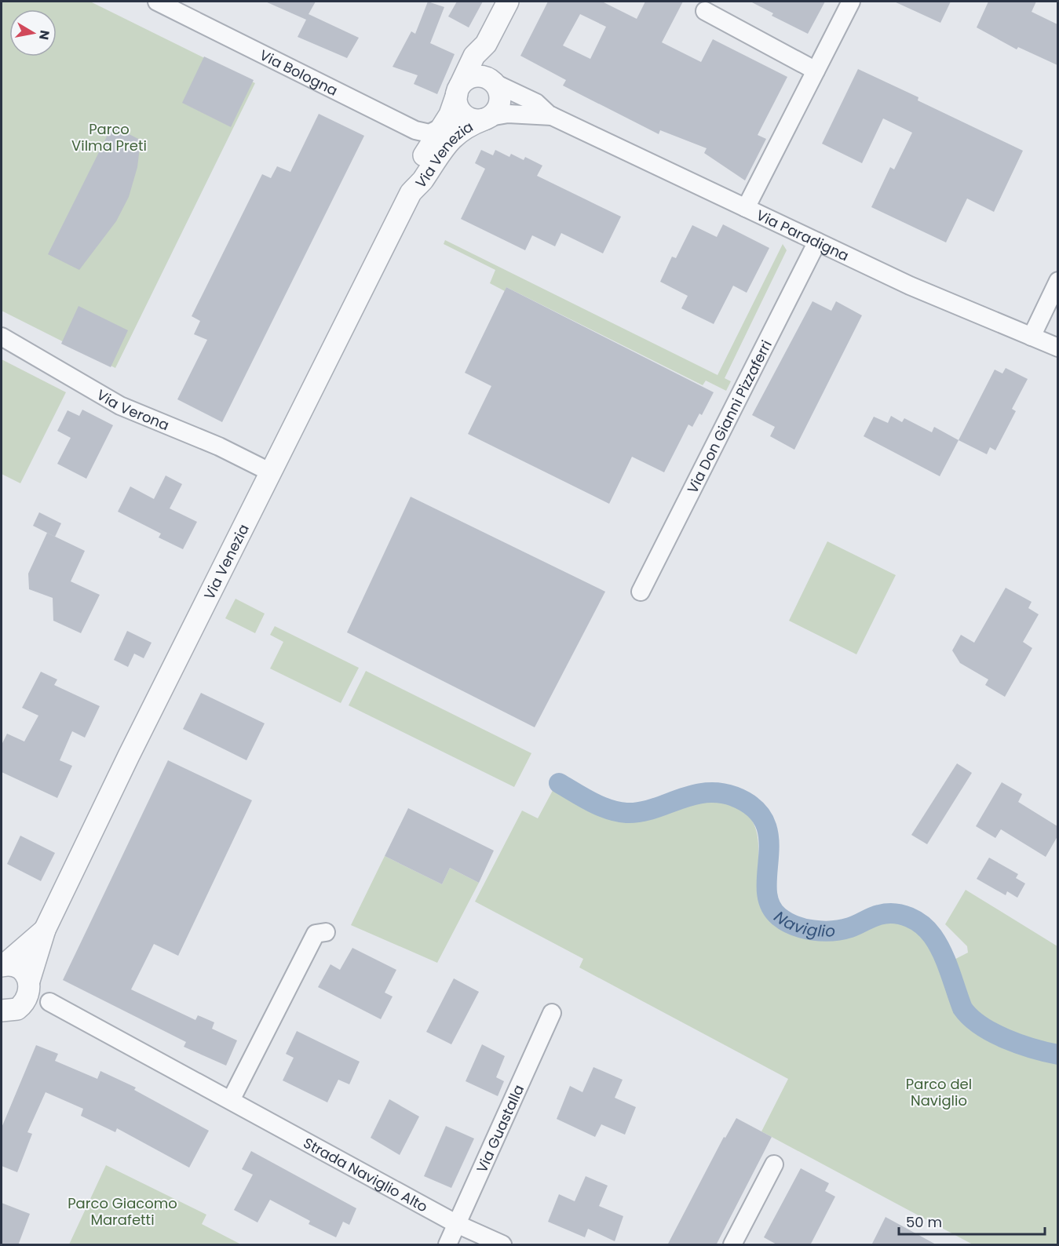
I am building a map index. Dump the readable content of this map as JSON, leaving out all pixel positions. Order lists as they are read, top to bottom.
{
  "streets": {
    "street": [
      "Via Bologna",
      "Via Venezia",
      "Via Paradigna",
      "Via Verona",
      "Via Don Gianni Pizzaferri",
      "Via Guastalla",
      "Strada Naviglio Alto"
    ]
  },
  "crossings": [
    ["Via Bologna", "Via Venezia"],
    ["Via Venezia", "Via Paradigna"],
    ["Via Venezia", "Via Verona"],
    ["Via Venezia", "Strada Naviglio Alto"],
    ["Via Paradigna", "Via Don Gianni Pizzaferri"],
    ["Via Guastalla", "Strada Naviglio Alto"]
  ],
  "water": ["Naviglio"],
  "parks": ["Parco Vilma Preti", "Parco del Naviglio", "Parco Giacomo Marafetti"],
  "scale_bar": "50 m",
  "north": "right"
}
